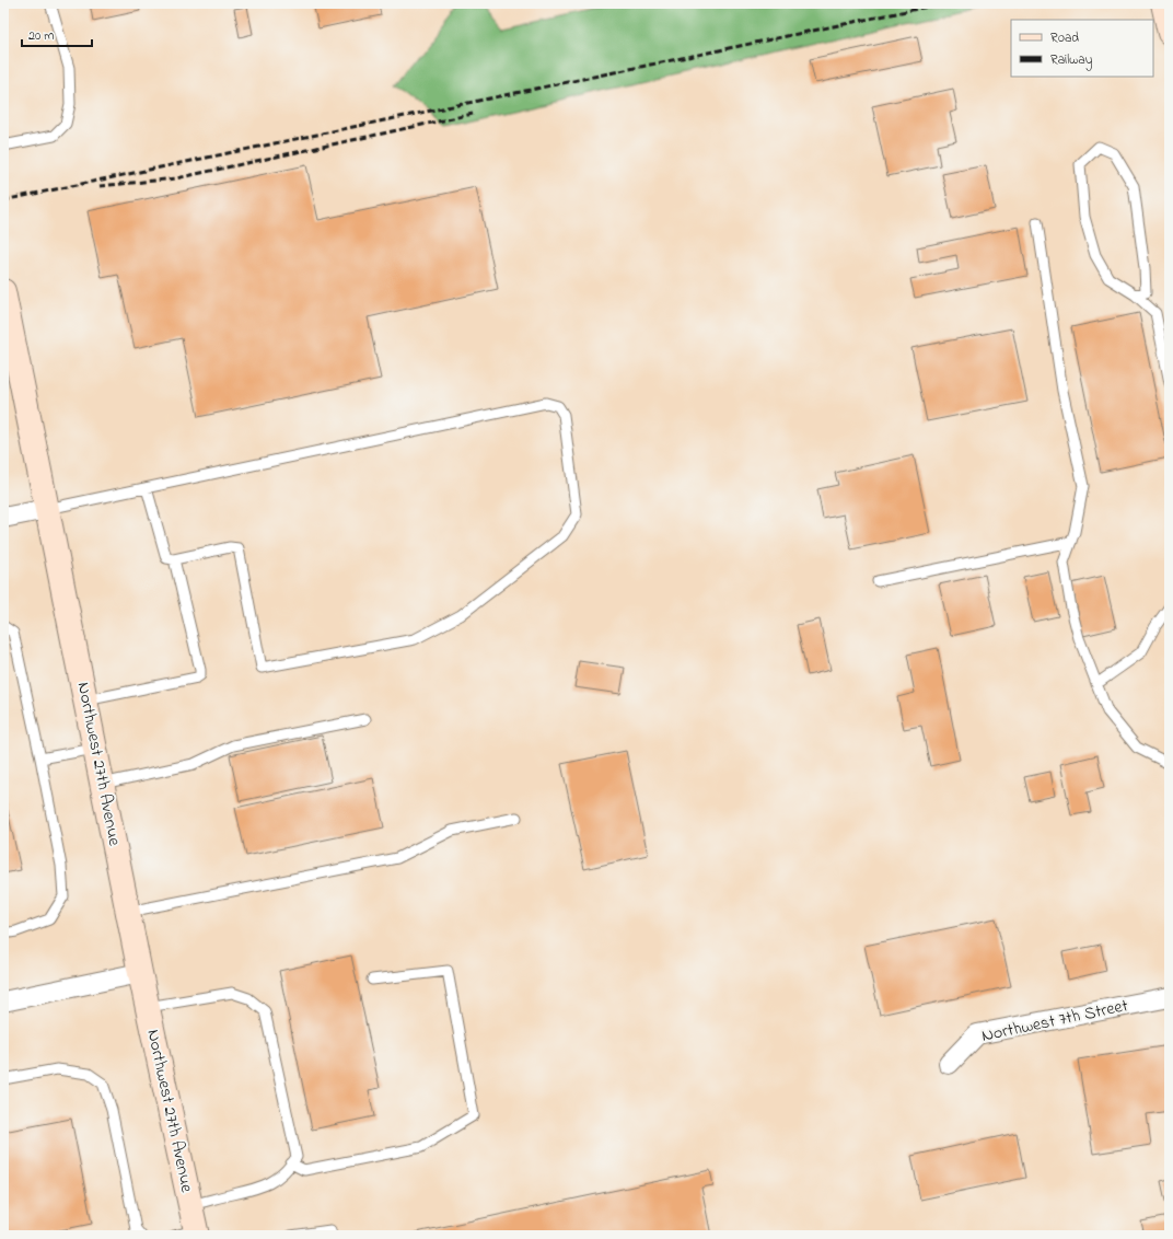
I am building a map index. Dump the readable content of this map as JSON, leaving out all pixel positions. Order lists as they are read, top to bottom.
{
  "streets": {
    "main road": ["Northwest 27th Avenue"],
    "street": ["Northwest 7th Street"]
  },
  "legend": ["Road", "Railway"],
  "scale_bar": "20 m"
}
